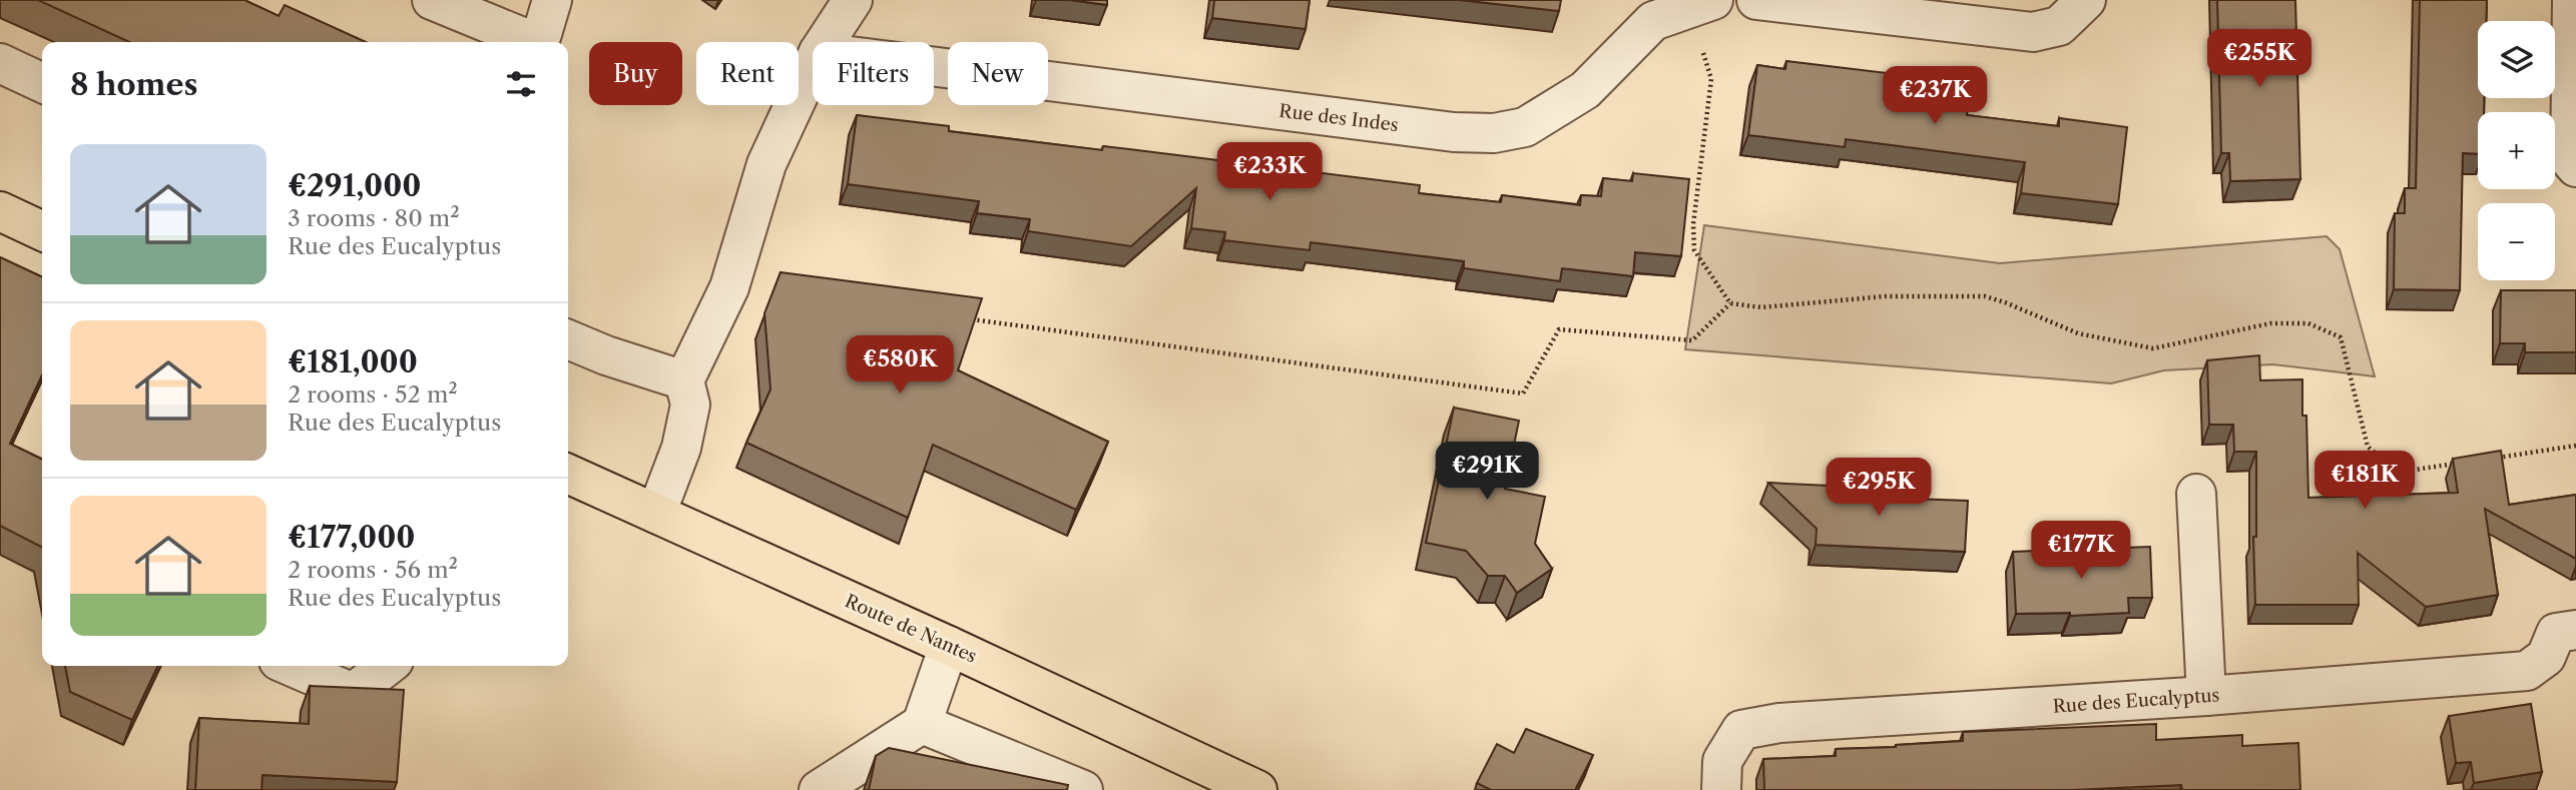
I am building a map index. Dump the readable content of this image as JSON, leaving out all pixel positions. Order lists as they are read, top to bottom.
{
  "streets": {
    "main road": ["Route de Nantes"],
    "street": ["Rue des Indes", "Rue des Eucalyptus"]
  },
  "page": {
    "map_buttons": ["+", "−"],
    "price": [
      "€255K",
      "€237K",
      "€233K",
      "€580K",
      "€291K",
      "€181K",
      "€295K",
      "€177K"
    ],
    "chip": [
      "Buy",
      "Rent",
      "Filters",
      "New"
    ],
    "heading": "8 homes",
    "list": [
      {
        "name": "€291,000",
        "note": "3 rooms · 80 m² · Rue des Eucalyptus"
      },
      {
        "name": "€181,000",
        "note": "2 rooms · 52 m² · Rue des Eucalyptus"
      },
      {
        "name": "€177,000",
        "note": "2 rooms · 56 m² · Rue des Eucalyptus"
      }
    ]
  }
}
